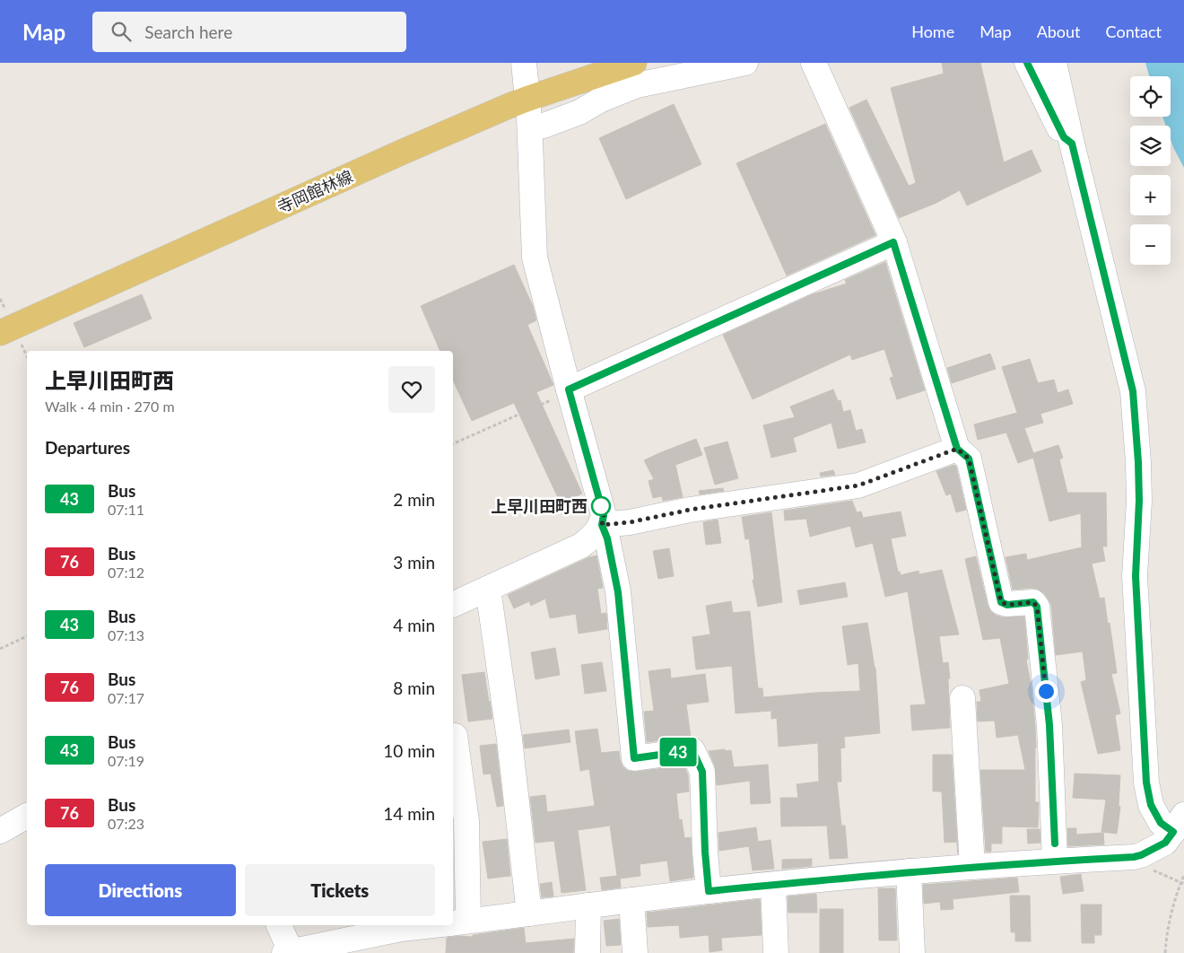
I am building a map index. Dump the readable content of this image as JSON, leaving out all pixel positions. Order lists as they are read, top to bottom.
{
  "streets": {
    "main road": ["寺岡館林線"]
  },
  "places": ["上早川田町西"],
  "lines": ["bus line 43"],
  "page": {
    "header": "Map",
    "search": "Search here",
    "nav": [
      "Home",
      "Map",
      "About",
      "Contact"
    ],
    "on_map": "43",
    "map_buttons": ["+", "−"],
    "heading": [
      ["上早川田町西", "Walk · 4 min · 270 m"],
      "Departures"
    ],
    "list": [
      {
        "mark": "43",
        "name": "Bus",
        "note": "07:11",
        "value": "2 min"
      },
      {
        "mark": "76",
        "name": "Bus",
        "note": "07:12",
        "value": "3 min"
      },
      {
        "mark": "43",
        "name": "Bus",
        "note": "07:13",
        "value": "4 min"
      },
      {
        "mark": "76",
        "name": "Bus",
        "note": "07:17",
        "value": "8 min"
      },
      {
        "mark": "43",
        "name": "Bus",
        "note": "07:19",
        "value": "10 min"
      },
      {
        "mark": "76",
        "name": "Bus",
        "note": "07:23",
        "value": "14 min"
      }
    ],
    "buttons": ["Directions", "Tickets"]
  }
}
